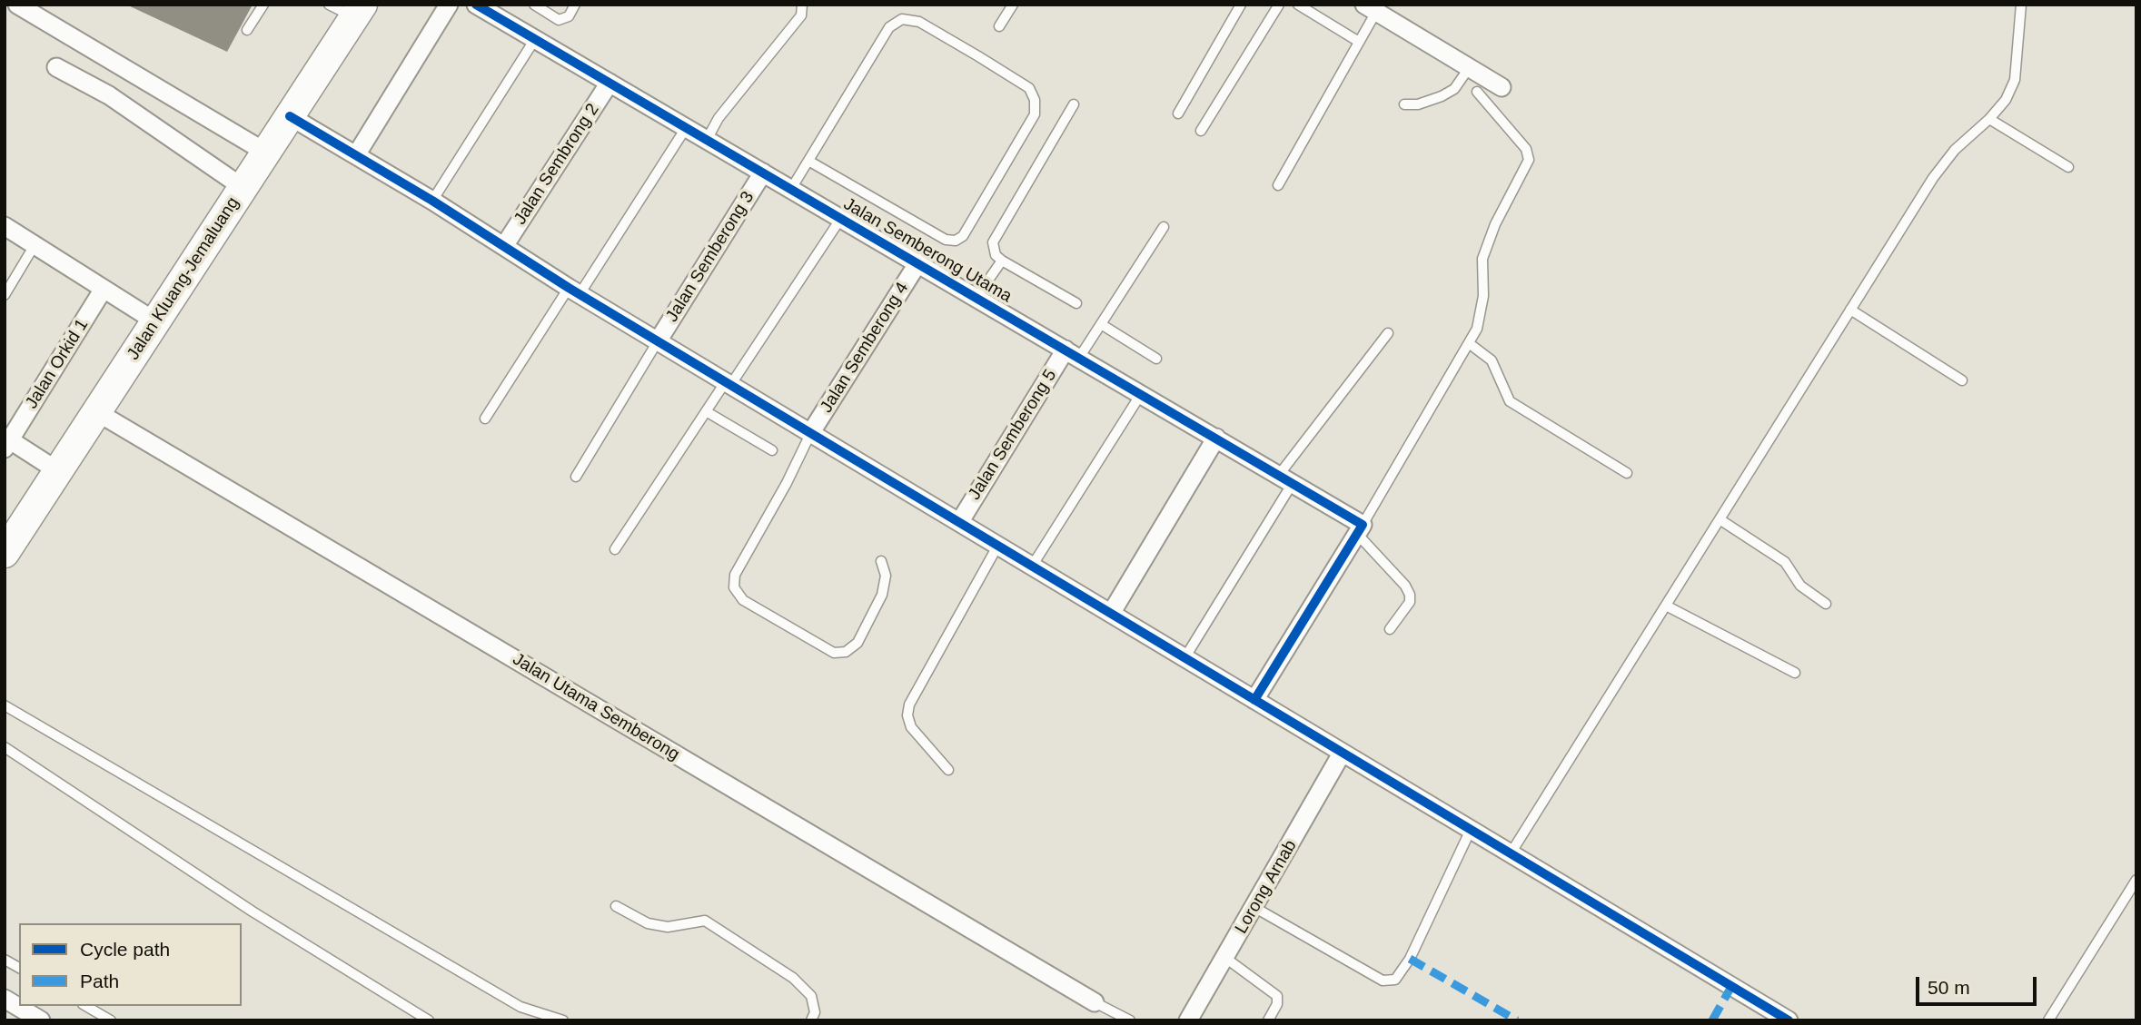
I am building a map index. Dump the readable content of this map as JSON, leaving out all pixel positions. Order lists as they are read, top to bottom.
{
  "streets": {
    "highway": ["Jalan Kluang-Jemaluang"],
    "street": [
      "Jalan Sembrong 2",
      "Jalan Semberong Utama",
      "Jalan Semberong 3",
      "Jalan Semberong 4",
      "Jalan Orkid 1",
      "Jalan Semberong 5",
      "Jalan Utama Semberong",
      "Lorong Arnab"
    ]
  },
  "crossings": [
    ["Jalan Sembrong 2", "Jalan Semberong Utama"],
    ["Jalan Semberong Utama", "Jalan Semberong 3"],
    ["Jalan Semberong Utama", "Jalan Semberong 4"],
    ["Jalan Semberong Utama", "Jalan Semberong 5"],
    ["Jalan Kluang-Jemaluang", "Jalan Utama Semberong"]
  ],
  "legend": ["Cycle path", "Path"],
  "scale_bar": "50 m"
}
